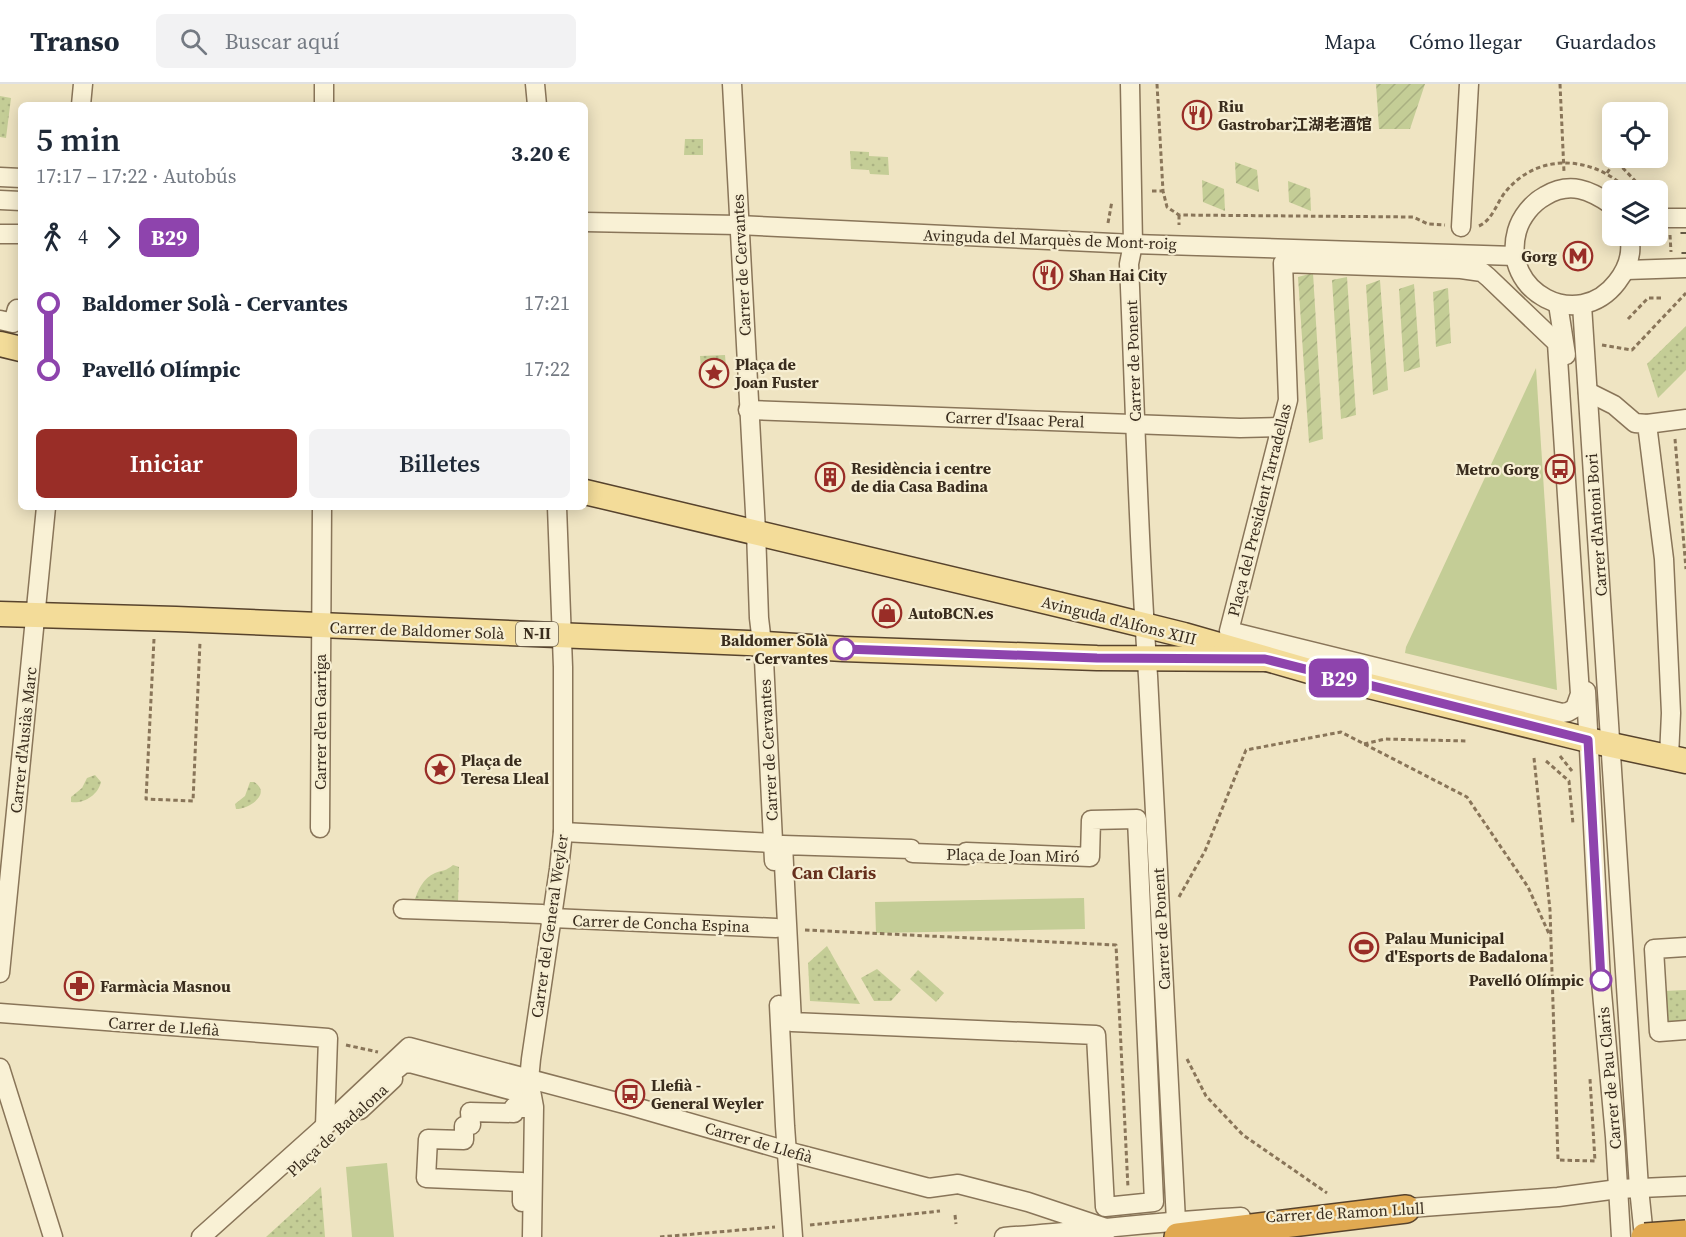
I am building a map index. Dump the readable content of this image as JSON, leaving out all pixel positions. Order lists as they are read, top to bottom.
{
  "streets": {
    "main road": ["Avinguda d'Alfons XIII", "Carrer de Baldomer Solà", "N-II"],
    "street": [
      "Avinguda del Marquès de Mont-roig",
      "Carrer de Cervantes",
      "Carrer de Ponent",
      "Carrer d'Isaac Peral",
      "Plaça del President Tarradellas",
      "Carrer d'Antoni Bori",
      "Carrer d'en Garriga",
      "Carrer d'Ausiàs Marc",
      "Plaça de Joan Miró",
      "Carrer de Concha Espina",
      "Carrer del General Weyler",
      "Carrer de Llefià",
      "Carrer de Pau Claris",
      "Plaça de Badalona",
      "Carrer de Ramon Llull"
    ]
  },
  "crossings": [
    ["Avinguda del Marquès de Mont-roig", "Carrer de Cervantes"],
    ["Avinguda del Marquès de Mont-roig", "Carrer de Ponent"],
    ["Carrer de Cervantes", "Carrer d'Isaac Peral"],
    ["Carrer de Cervantes", "Avinguda d'Alfons XIII"],
    ["Carrer de Cervantes", "Carrer de Baldomer Solà"],
    ["Carrer de Cervantes", "Plaça de Joan Miró"],
    ["Carrer de Cervantes", "Carrer de Concha Espina"],
    ["Carrer de Cervantes", "Carrer de Llefià"],
    ["Carrer de Ponent", "Carrer d'Isaac Peral"],
    ["Carrer de Ponent", "Avinguda d'Alfons XIII"],
    ["Carrer de Ponent", "Carrer de Baldomer Solà"],
    ["Carrer d'Isaac Peral", "Plaça del President Tarradellas"],
    ["Carrer d'Antoni Bori", "Avinguda d'Alfons XIII"],
    ["Carrer d'Antoni Bori", "Carrer de Pau Claris"],
    ["Avinguda d'Alfons XIII", "Carrer de Baldomer Solà"],
    ["Avinguda d'Alfons XIII", "Carrer de Pau Claris"],
    ["Carrer de Baldomer Solà", "Carrer d'en Garriga"],
    ["Carrer de Baldomer Solà", "Carrer d'Ausiàs Marc"],
    ["Carrer de Baldomer Solà", "Carrer del General Weyler"],
    ["Plaça de Joan Miró", "Carrer de Concha Espina"],
    ["Carrer de Concha Espina", "Carrer del General Weyler"],
    ["Carrer del General Weyler", "Carrer de Llefià"],
    ["Carrer de Llefià", "Plaça de Badalona"],
    ["Carrer de Pau Claris", "Carrer de Ramon Llull"]
  ],
  "districts": ["Can Claris"],
  "places": {
    "restaurant": ["Riu Gastrobar江湖老酒馆", "Shan Hai City"],
    "metro station": ["Gorg"],
    "place": ["Plaça de Joan Fuster", "Plaça de Teresa Lleal"],
    "bus stop": ["Metro Gorg", "Llefià - General Weyler"],
    "building": ["Residència i centre de dia Casa Badina"],
    "shop": ["AutoBCN.es"],
    "other": ["Baldomer Solà - Cervantes", "Pavelló Olímpic"],
    "sports": ["Palau Municipal d'Esports de Badalona"],
    "pharmacy": ["Farmàcia Masnou"]
  },
  "lines": ["bus line B29"],
  "page": {
    "header": "Transo",
    "search": "Buscar aquí",
    "nav": ["Mapa", "Cómo llegar", "Guardados"],
    "on_map": "B29",
    "heading": ["5 min", "17:17 – 17:22 · Autobús", "3.20 €"],
    "legs": ["4", "B29"],
    "list": [
      {
        "name": "Baldomer Solà - Cervantes",
        "value": "17:21"
      },
      {
        "name": "Pavelló Olímpic",
        "value": "17:22"
      }
    ],
    "buttons": ["Iniciar", "Billetes"]
  }
}
